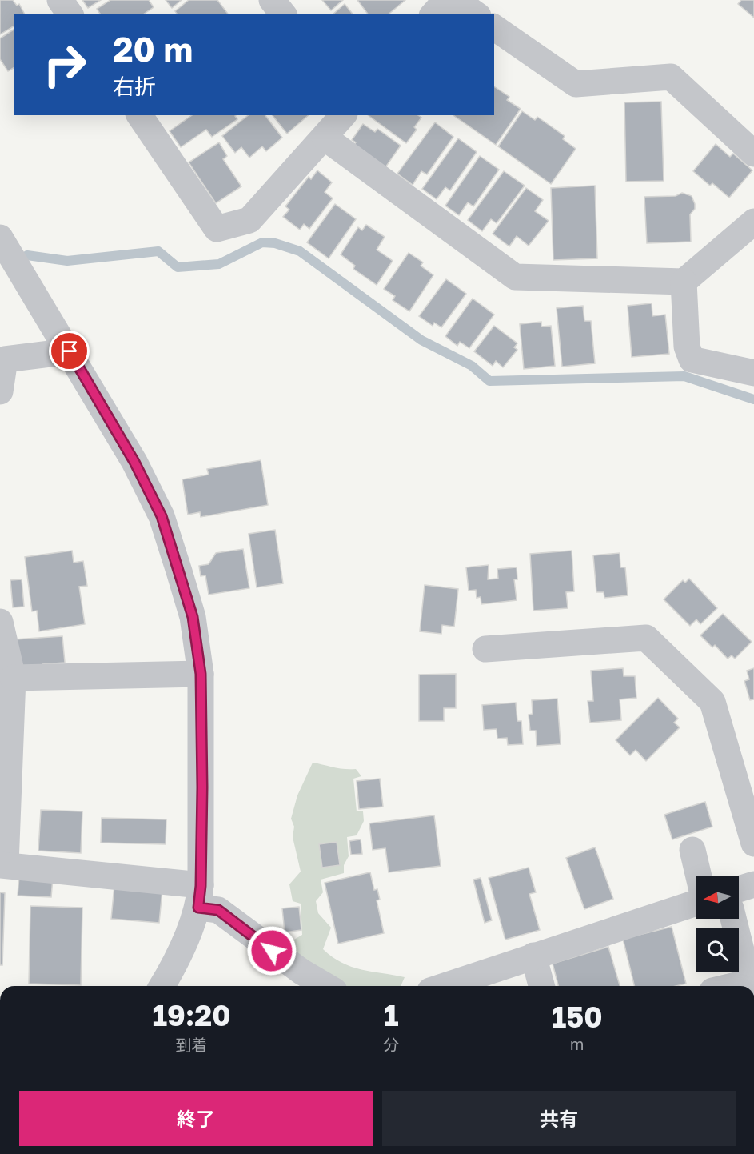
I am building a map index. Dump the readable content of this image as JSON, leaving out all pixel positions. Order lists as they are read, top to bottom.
{
  "north": "left",
  "page": {
    "turn": ["20 m", "右折"],
    "eta": [
      "19:20",
      "到着",
      "1",
      "分",
      "150",
      "m"
    ],
    "buttons": ["終了", "共有"]
  }
}
